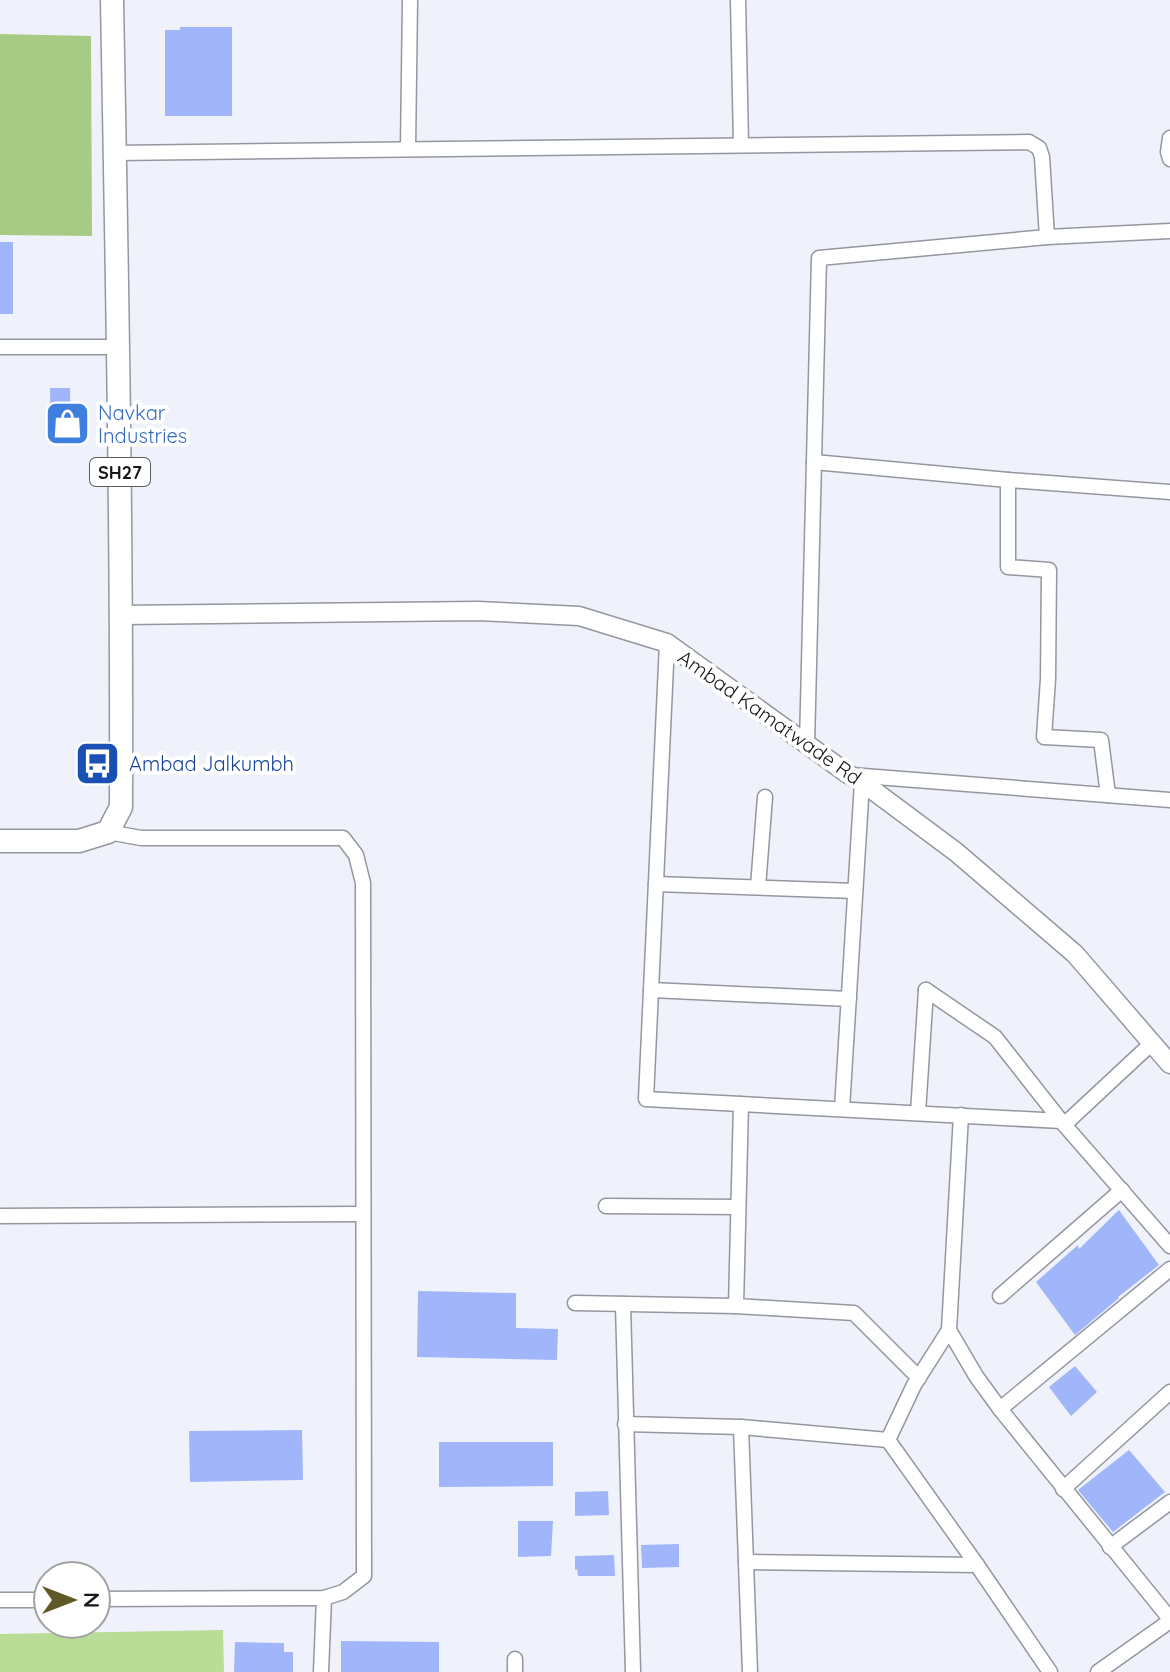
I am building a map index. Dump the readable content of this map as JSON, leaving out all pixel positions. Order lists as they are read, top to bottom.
{
  "streets": {
    "main road": ["SH27"],
    "street": ["Ambad Kamatwade Rd"]
  },
  "crossings": [
    ["SH27", "Ambad Kamatwade Rd"]
  ],
  "places": {
    "shop": ["Navkar Industries"],
    "bus stop": ["Ambad Jalkumbh"]
  },
  "north": "right"
}
